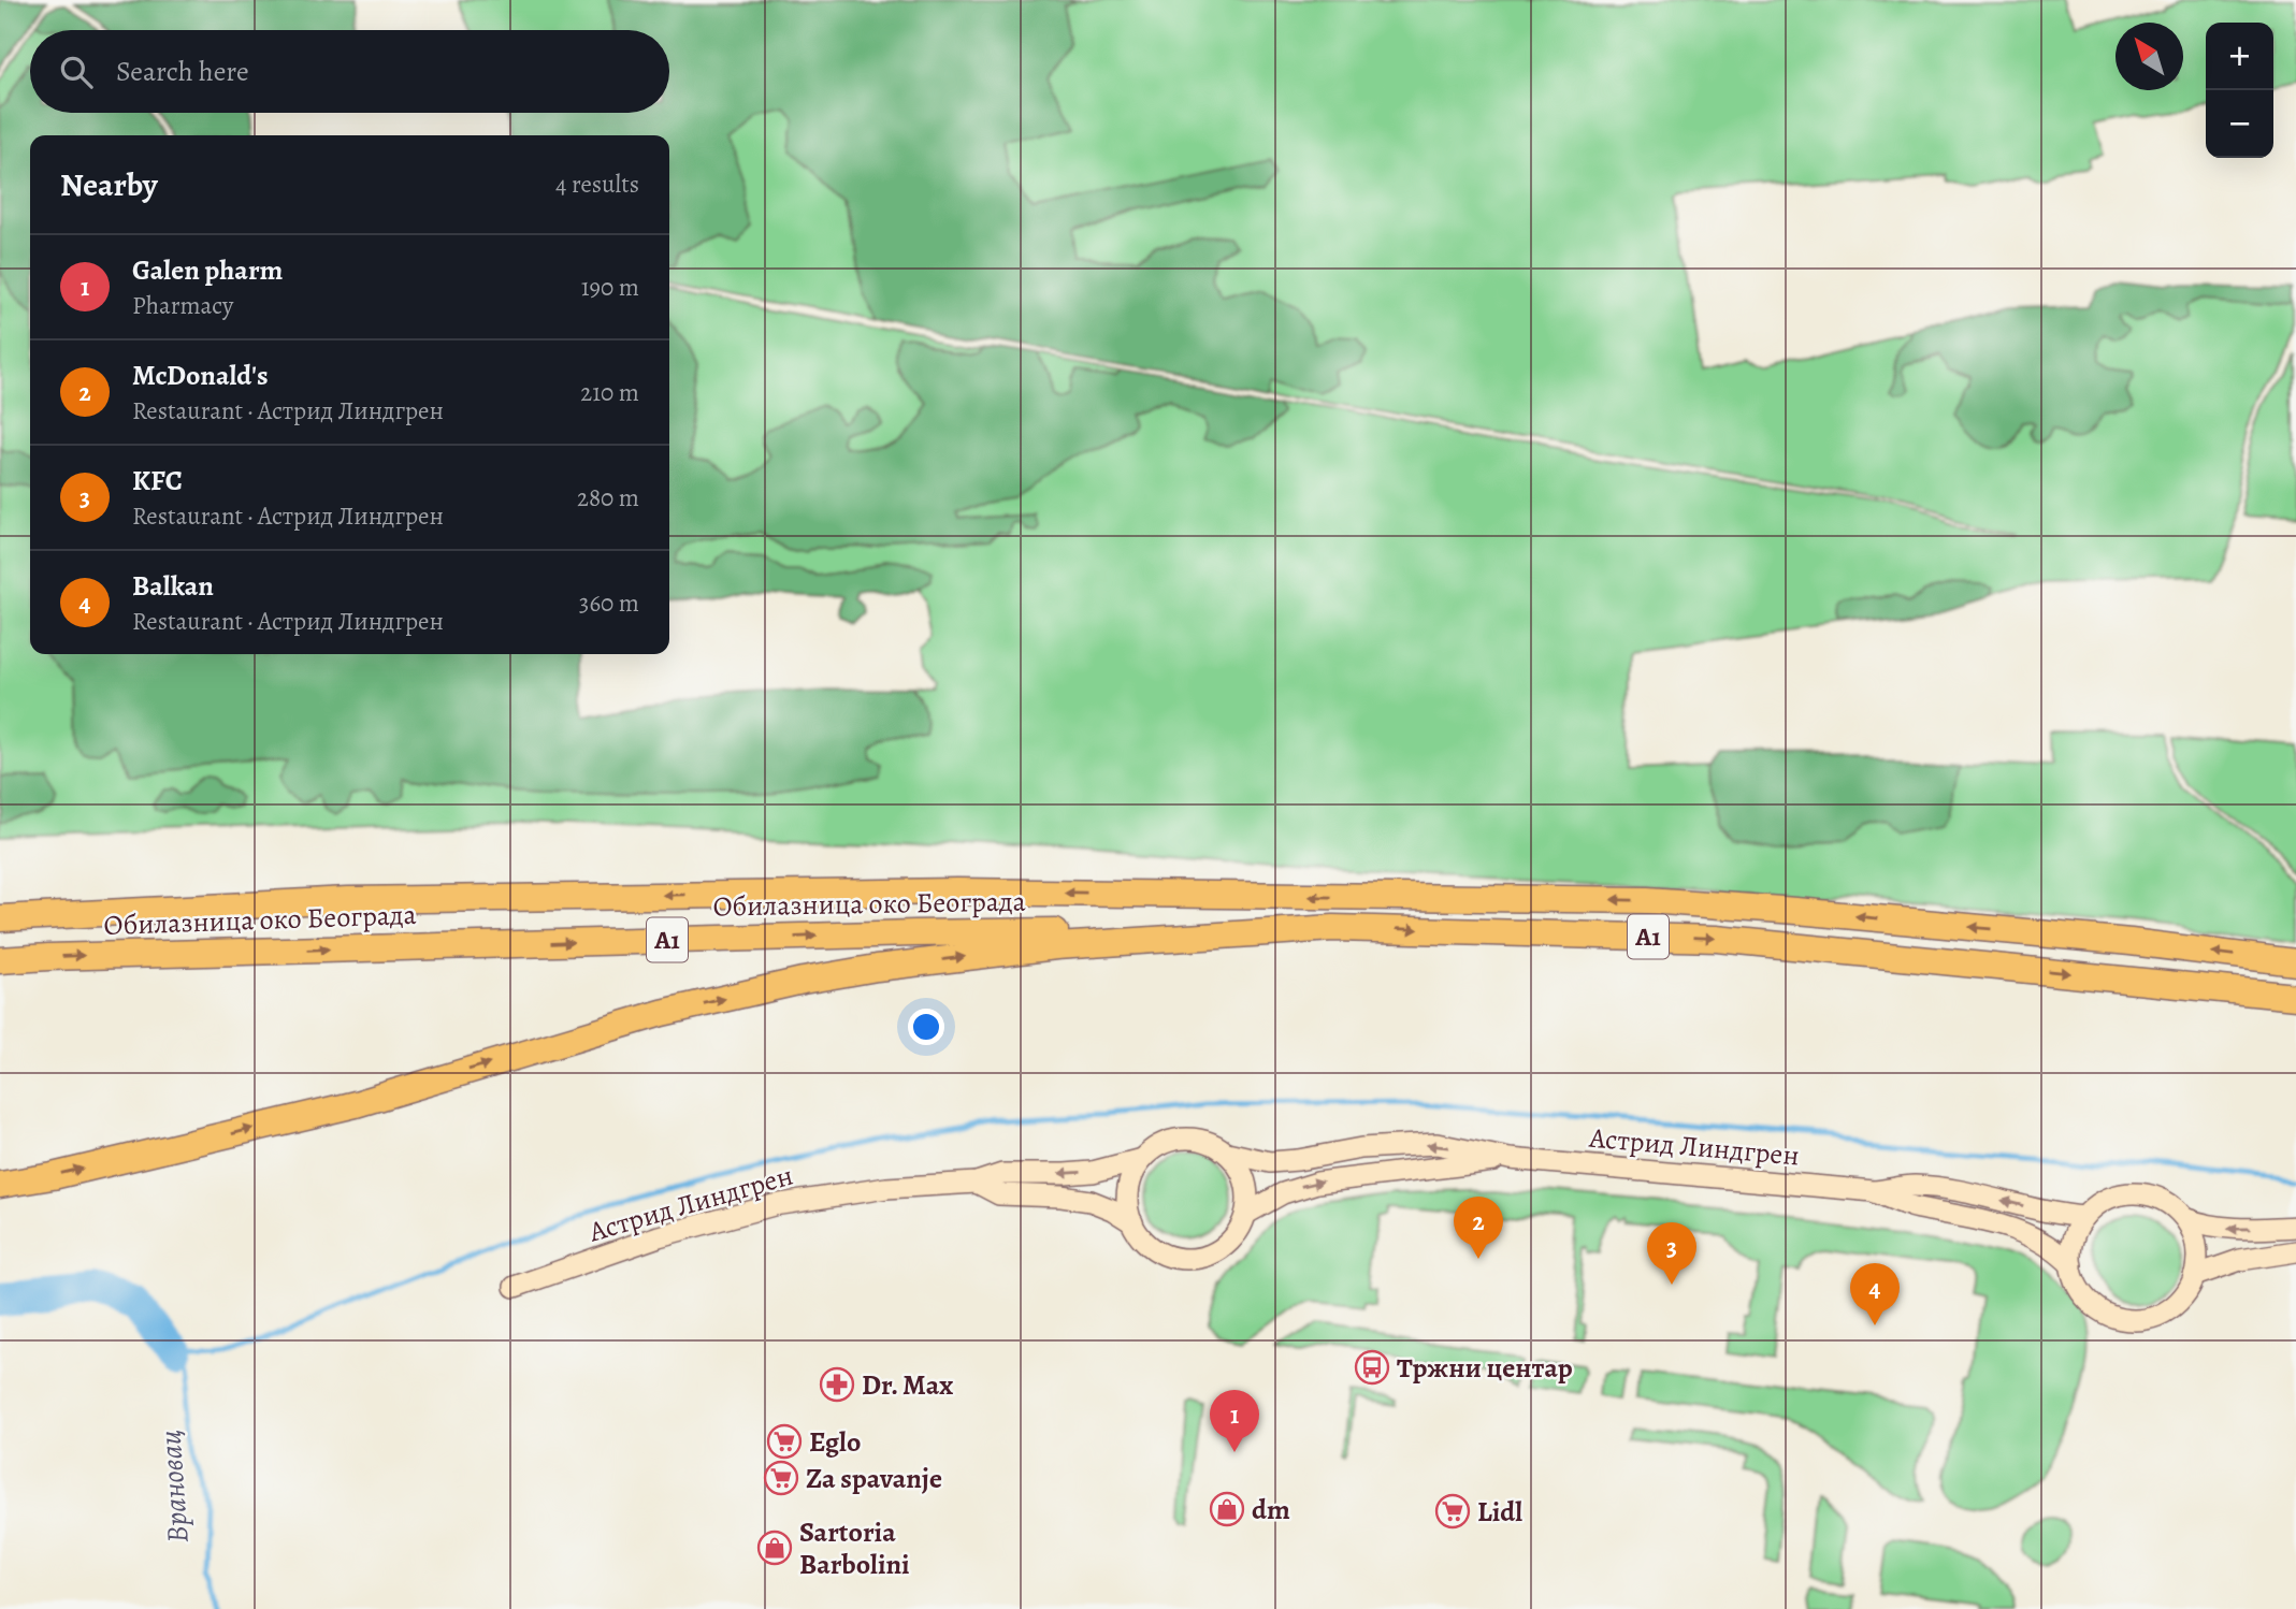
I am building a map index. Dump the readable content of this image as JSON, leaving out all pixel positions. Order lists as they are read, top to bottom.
{
  "streets": {
    "highway": ["Обилазница око Београда", "A1"],
    "street": ["Астрид Линдгрен"]
  },
  "crossings": [
    ["Обилазница око Београда", "A1"]
  ],
  "water": ["Врановац"],
  "places": {
    "bus stop": ["Тржни центар"],
    "pharmacy": ["Dr. Max"],
    "supermarket": ["Eglo", "Za spavanje", "Lidl"],
    "shop": ["dm", "Sartoria Barbolini"]
  },
  "north": "top left",
  "page": {
    "map_buttons": ["+", "−"],
    "search": "Search here",
    "heading": ["Nearby", "4 results"],
    "list": [
      {
        "mark": "1",
        "name": "Galen pharm",
        "note": "Pharmacy",
        "value": "190 m"
      },
      {
        "mark": "2",
        "name": "McDonald's",
        "note": "Restaurant · Астрид Линдгрен",
        "value": "210 m"
      },
      {
        "mark": "3",
        "name": "KFC",
        "note": "Restaurant · Астрид Линдгрен",
        "value": "280 m"
      },
      {
        "mark": "4",
        "name": "Balkan",
        "note": "Restaurant · Астрид Линдгрен",
        "value": "360 m"
      }
    ],
    "pins": [
      "2",
      "3",
      "4",
      "1"
    ]
  }
}
